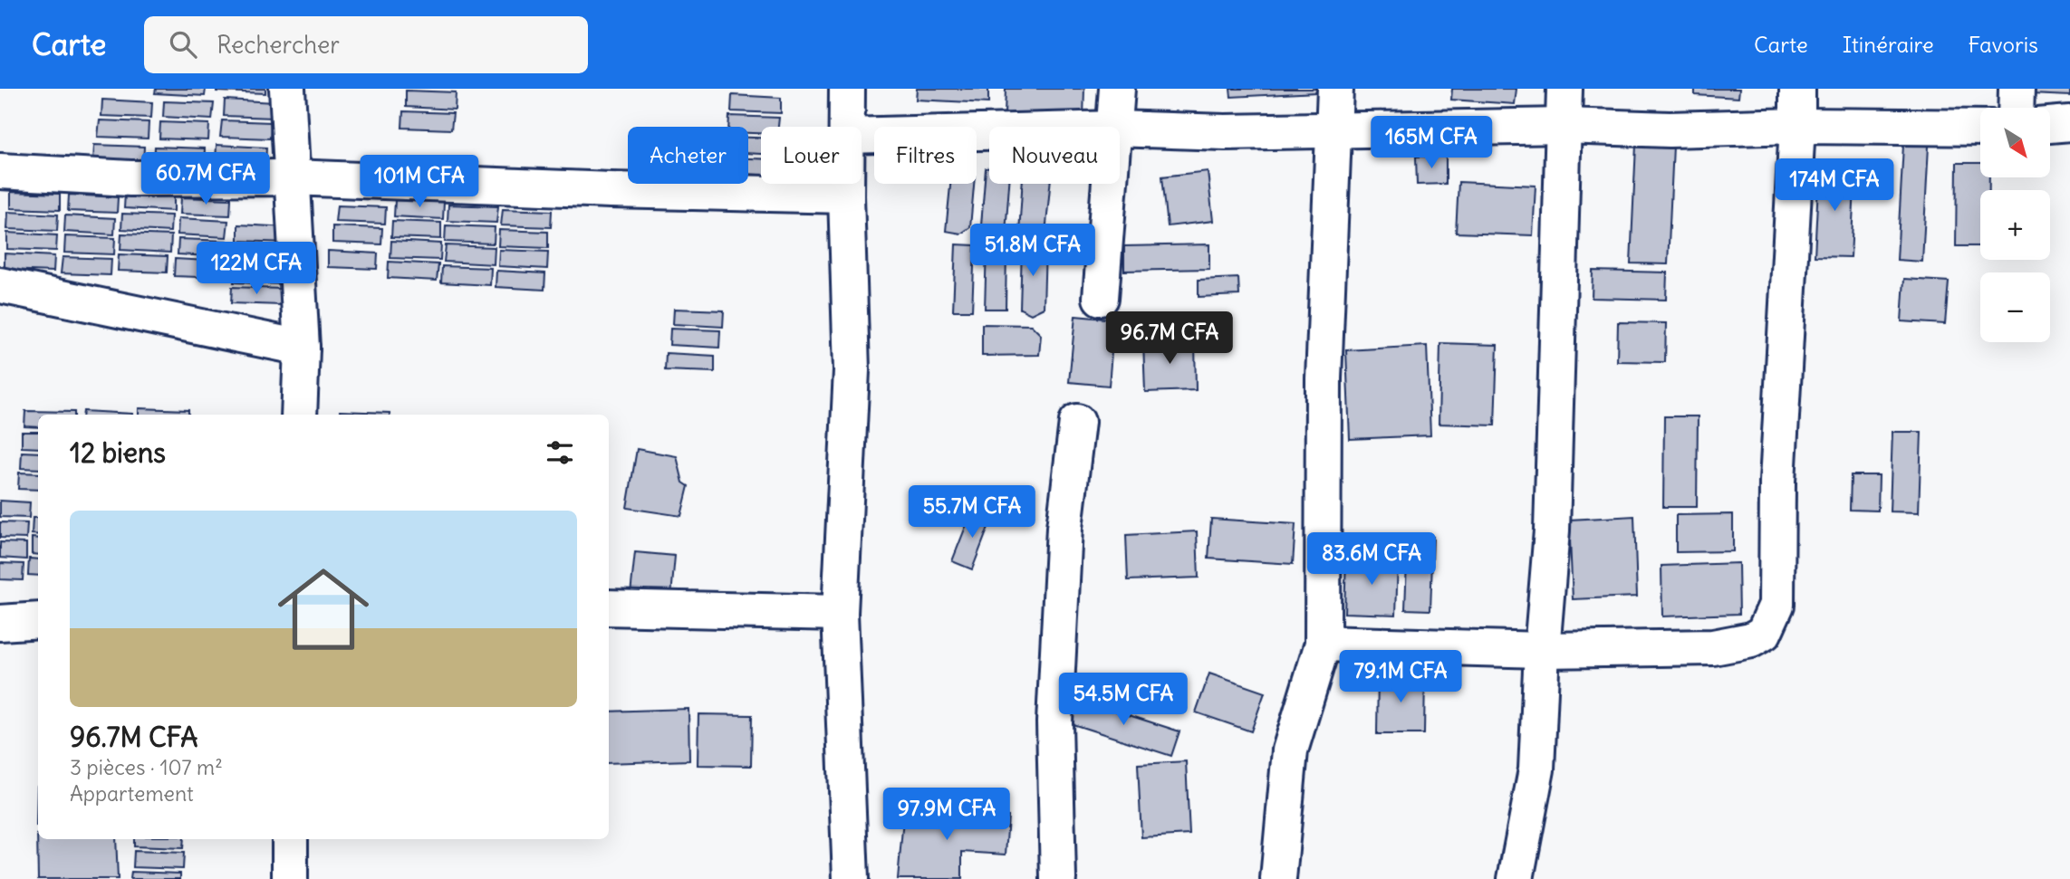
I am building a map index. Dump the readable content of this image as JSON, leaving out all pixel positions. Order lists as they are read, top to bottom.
{
  "north": "bottom right",
  "page": {
    "header": "Carte",
    "search": "Rechercher",
    "nav": ["Carte", "Itinéraire", "Favoris"],
    "map_buttons": ["+", "−"],
    "price": [
      "165M CFA",
      "60.7M CFA",
      "101M CFA",
      "174M CFA",
      "51.8M CFA",
      "122M CFA",
      "96.7M CFA",
      "55.7M CFA",
      "83.6M CFA",
      "79.1M CFA",
      "54.5M CFA",
      "97.9M CFA"
    ],
    "chip": [
      "Acheter",
      "Louer",
      "Filtres",
      "Nouveau"
    ],
    "heading": "12 biens",
    "list": [
      {
        "name": "96.7M CFA",
        "note": "3 pièces · 107 m² · Appartement"
      }
    ]
  }
}
